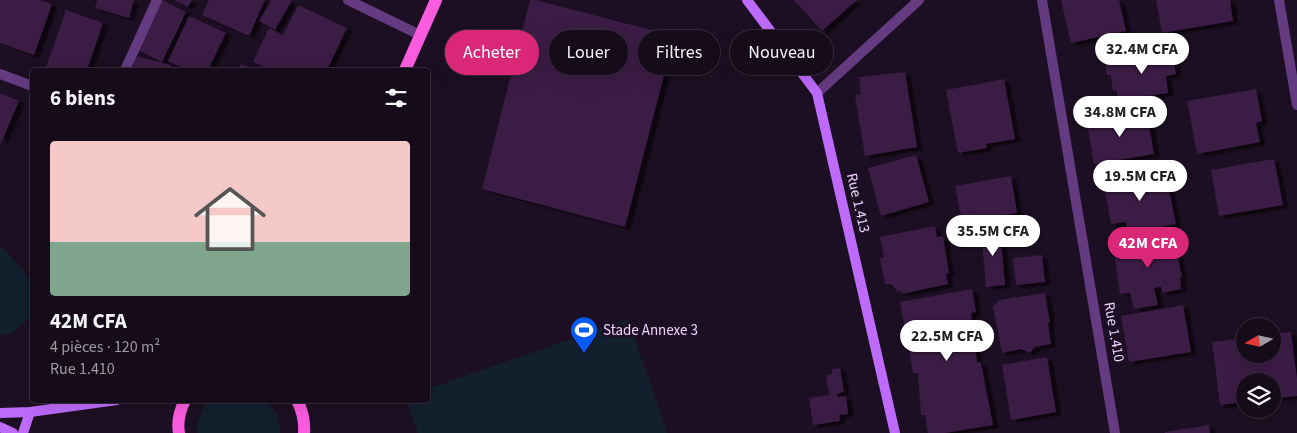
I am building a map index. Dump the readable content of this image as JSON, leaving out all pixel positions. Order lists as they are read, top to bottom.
{
  "streets": {
    "street": ["Rue 1.413", "Rue 1.410"]
  },
  "places": {
    "sports": ["Stade Annexe 3"]
  },
  "north": "left",
  "page": {
    "chip": [
      "Acheter",
      "Louer",
      "Filtres",
      "Nouveau"
    ],
    "price": [
      "32.4M CFA",
      "34.8M CFA",
      "19.5M CFA",
      "35.5M CFA",
      "42M CFA",
      "22.5M CFA"
    ],
    "heading": "6 biens",
    "list": [
      {
        "name": "42M CFA",
        "note": "4 pièces · 120 m² · Rue 1.410"
      }
    ]
  }
}
